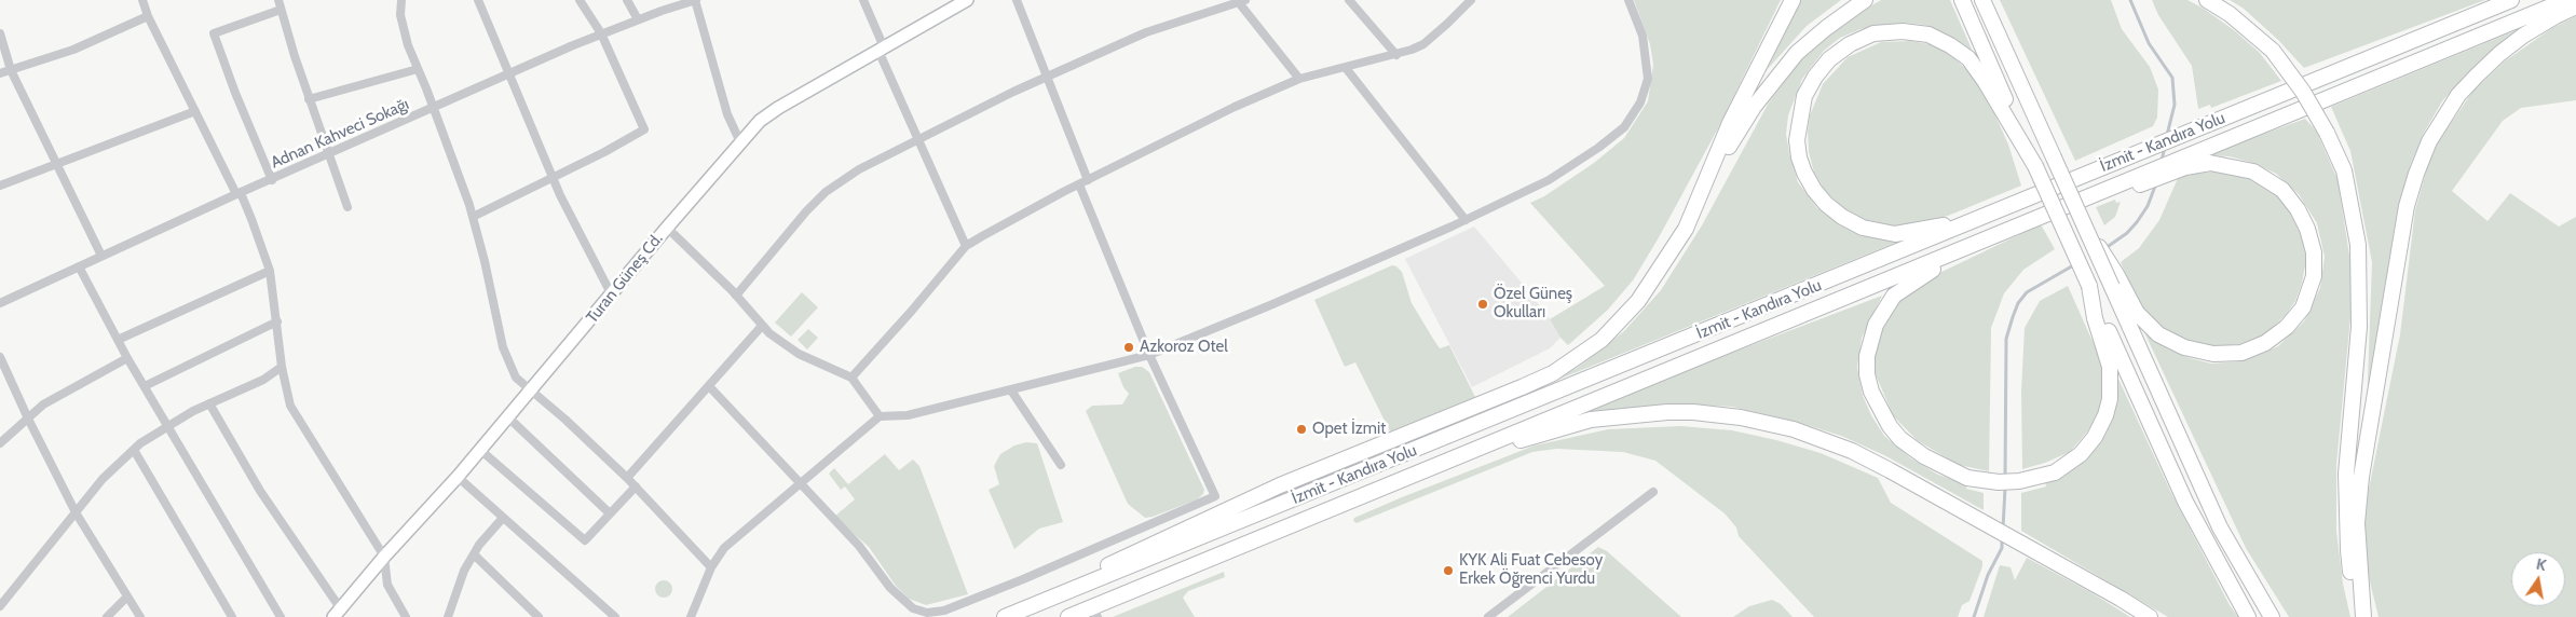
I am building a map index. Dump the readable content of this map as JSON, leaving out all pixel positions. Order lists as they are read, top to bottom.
{
  "streets": {
    "highway": ["İzmit - Kandıra Yolu"],
    "main road": ["Turan Güneş Cd."],
    "street": ["Adnan Kahveci Sokağı"]
  },
  "places": [
    "Özel Güneş Okulları",
    "Azkoroz Otel",
    "Opet İzmit",
    "KYK Ali Fuat Cebesoy Erkek Öğrenci Yurdu"
  ],
  "north": "top"
}
